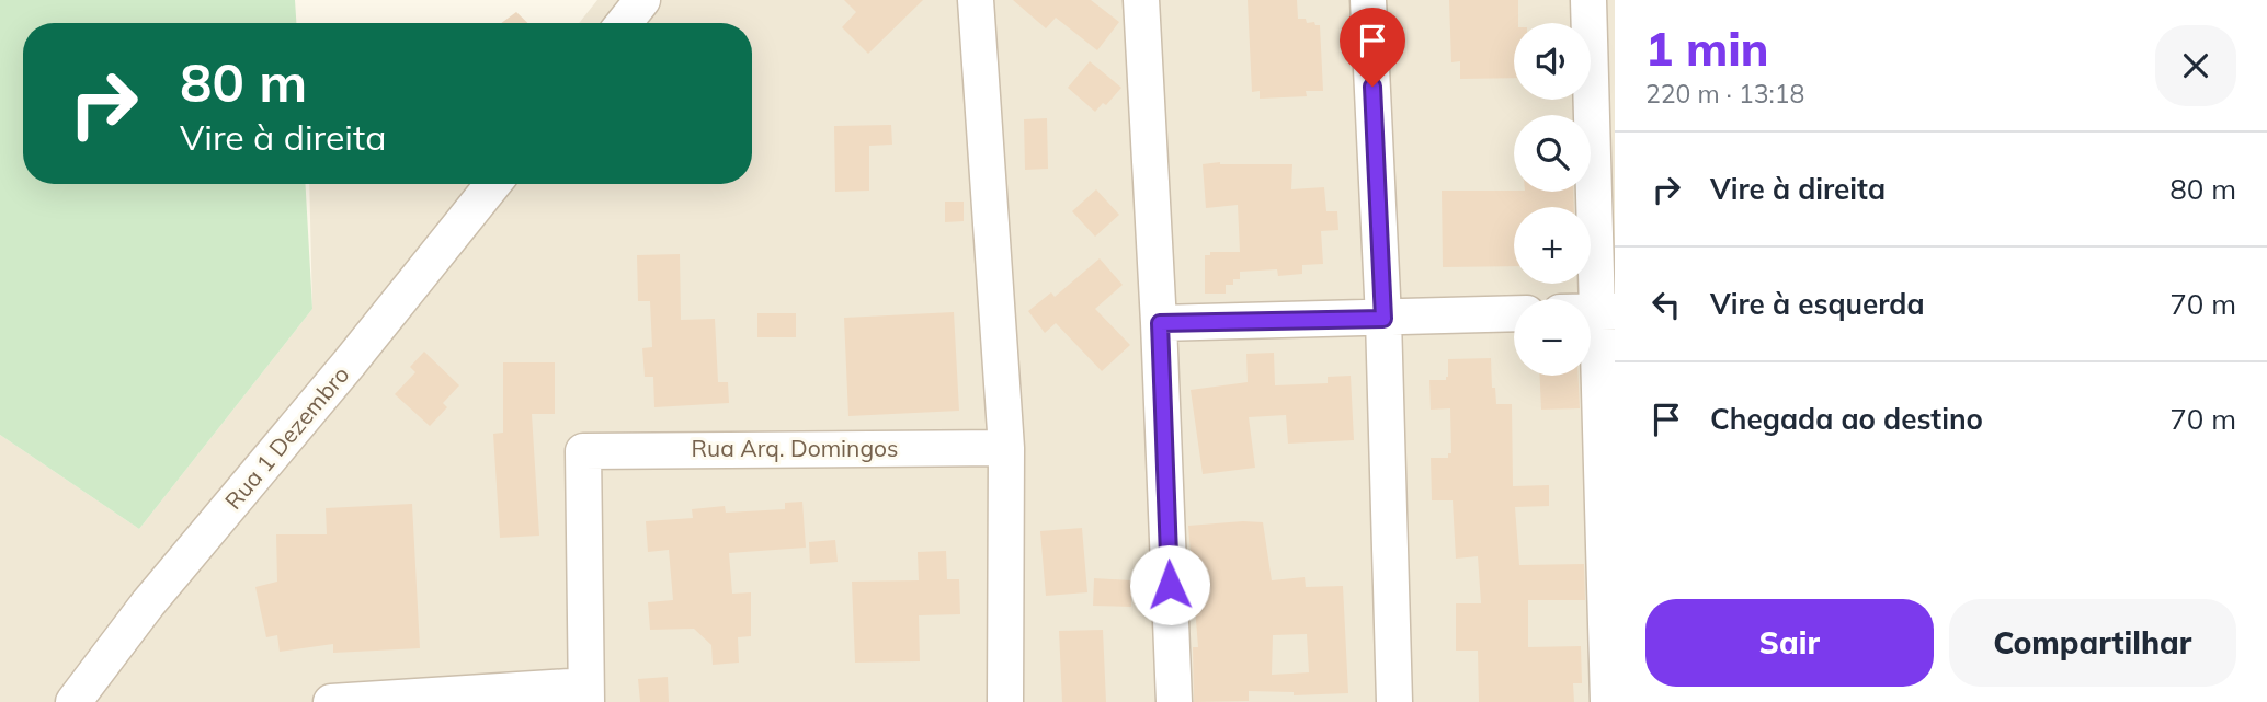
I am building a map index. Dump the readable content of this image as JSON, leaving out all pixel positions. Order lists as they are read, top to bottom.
{
  "streets": {
    "street": ["Rua 1 Dezembro", "Rua Arq. Domingos"]
  },
  "page": {
    "heading": ["1 min", "220 m · 13:18"],
    "map_buttons": ["+", "−"],
    "turn": ["80 m", "Vire à direita"],
    "list": [
      {
        "name": "Vire à direita",
        "value": "80 m"
      },
      {
        "name": "Vire à esquerda",
        "value": "70 m"
      },
      {
        "name": "Chegada ao destino",
        "value": "70 m"
      }
    ],
    "buttons": ["Sair", "Compartilhar"]
  }
}
